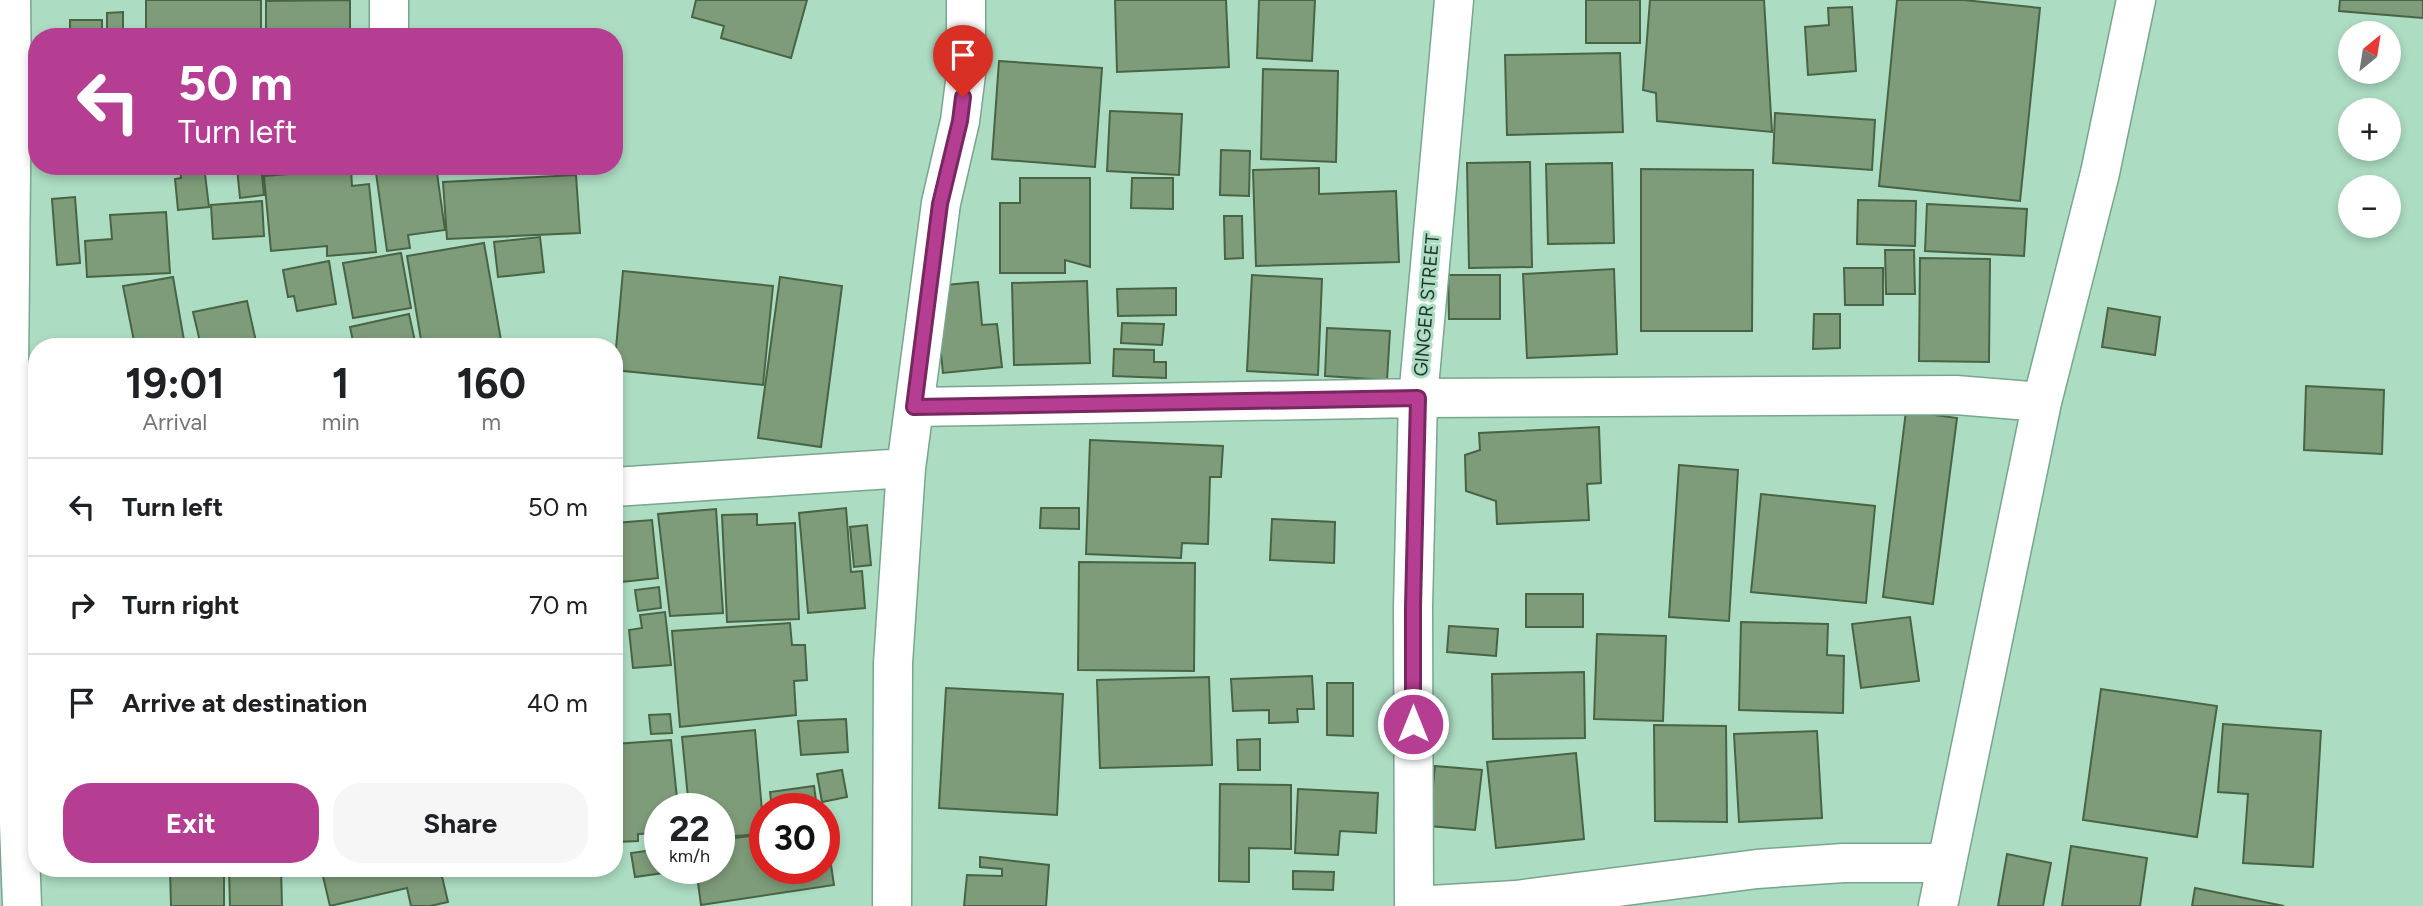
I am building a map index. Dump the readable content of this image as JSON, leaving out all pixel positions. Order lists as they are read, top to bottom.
{
  "streets": {
    "street": ["GINGER STREET"]
  },
  "north": "top right",
  "page": {
    "map_buttons": ["+", "−"],
    "turn": ["50 m", "Turn left"],
    "eta": [
      "19:01",
      "Arrival",
      "1",
      "min",
      "160",
      "m"
    ],
    "list": [
      {
        "name": "Turn left",
        "value": "50 m"
      },
      {
        "name": "Turn right",
        "value": "70 m"
      },
      {
        "name": "Arrive at destination",
        "value": "40 m"
      }
    ],
    "buttons": ["Exit", "Share"],
    "speed": "22 km/h",
    "limit": "30"
  }
}
